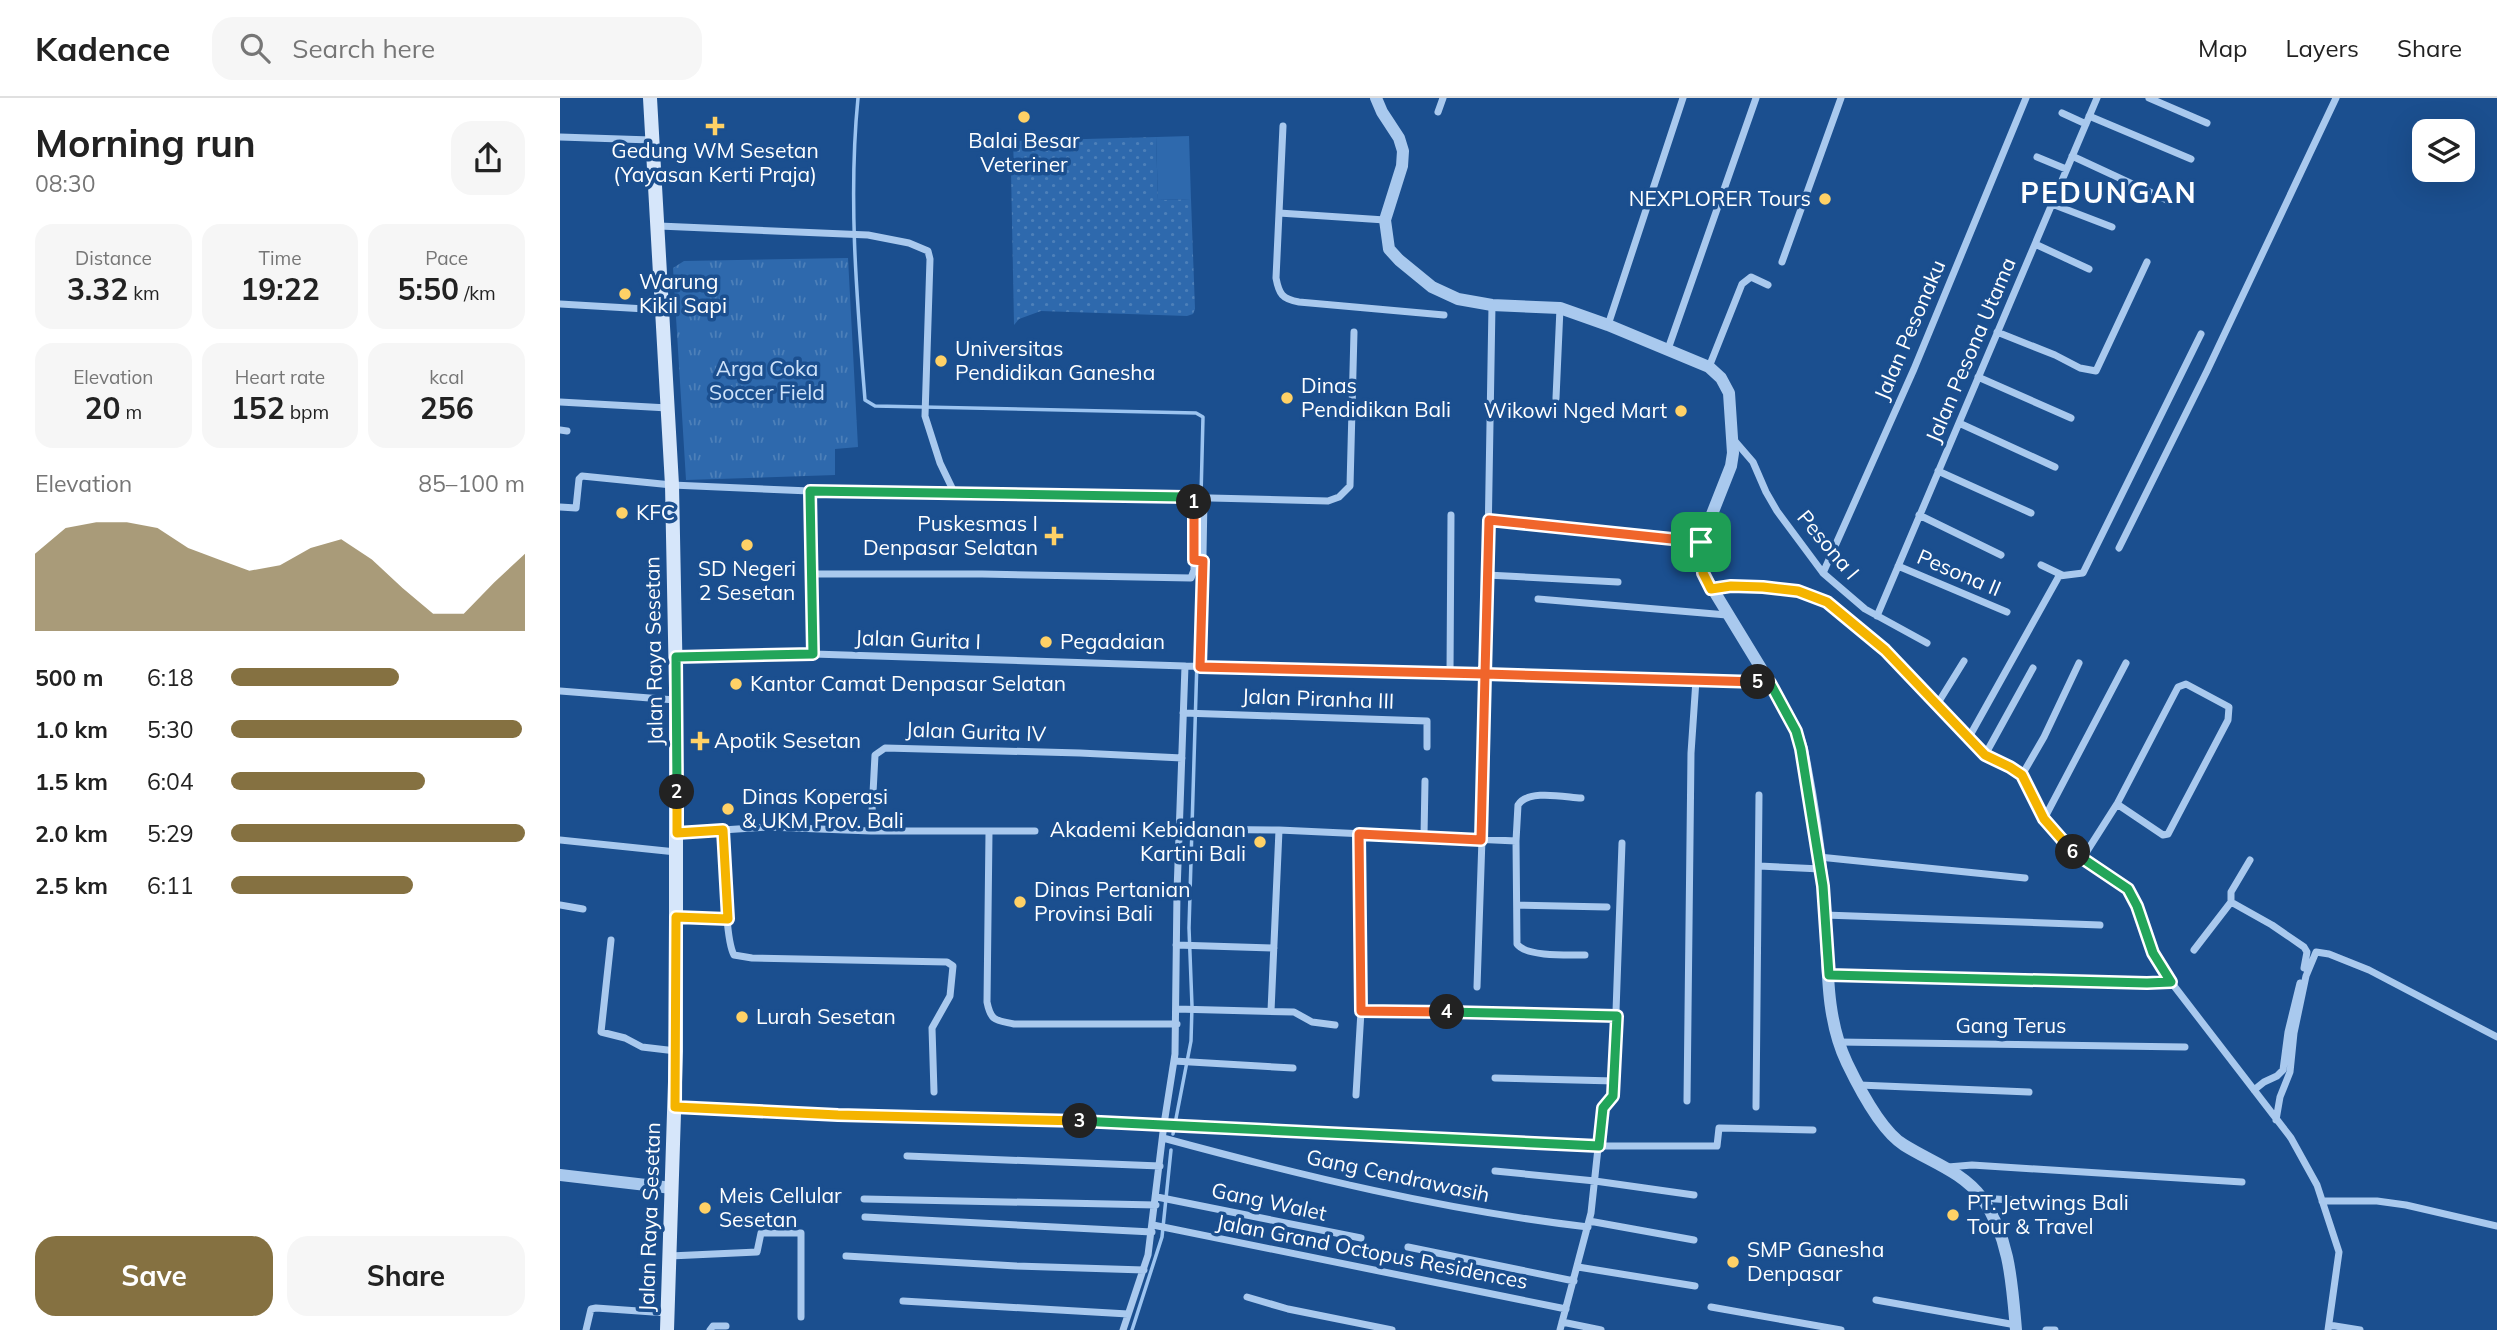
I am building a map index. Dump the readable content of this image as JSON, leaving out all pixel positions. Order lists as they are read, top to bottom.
{
  "streets": {
    "main road": ["Jalan Raya Sesetan"],
    "street": [
      "Jalan Pesonaku",
      "Jalan Pesona Utama",
      "Pesona I",
      "Pesona II",
      "Jalan Gurita I",
      "Jalan Piranha III",
      "Jalan Gurita IV",
      "Gang Terus",
      "Gang Cendrawasih",
      "Gang Walet",
      "Jalan Grand Octopus Residences"
    ]
  },
  "crossings": [
    ["Jalan Pesonaku", "Pesona I"],
    ["Jalan Pesona Utama", "Pesona I"],
    ["Jalan Pesona Utama", "Pesona II"],
    ["Jalan Gurita I", "Jalan Raya Sesetan"]
  ],
  "districts": ["PEDUNGAN"],
  "parks": ["Arga Coka Soccer Field"],
  "places": {
    "other": [
      "Balai Besar Veteriner",
      "NEXPLORER Tours",
      "Warung Kikil Sapi",
      "Universitas Pendidikan Ganesha",
      "Dinas Pendidikan Bali",
      "Wikowi Nged Mart",
      "KFC",
      "SD Negeri 2 Sesetan",
      "Pegadaian",
      "Kantor Camat Denpasar Selatan",
      "Dinas Koperasi & UKM Prov. Bali",
      "Akademi Kebidanan Kartini Bali",
      "Dinas Pertanian Provinsi Bali",
      "Lurah Sesetan",
      "Meis Cellular Sesetan",
      "PT. Jetwings Bali Tour & Travel",
      "SMP Ganesha Denpasar"
    ],
    "health": ["Gedung WM Sesetan (Yayasan Kerti Praja)", "Puskesmas I Denpasar Selatan", "Apotik Sesetan"]
  },
  "page": {
    "header": "Kadence",
    "search": "Search here",
    "nav": ["Map", "Layers", "Share"],
    "heading": ["Morning run", "08:30"],
    "stats": [
      ["Distance", "3.32 km"],
      ["Time", "19:22"],
      ["Pace", "5:50 /km"],
      ["Elevation", "20 m"],
      ["Heart rate", "152 bpm"],
      ["kcal", "256"]
    ],
    "chart": ["Elevation", "85–100 m"],
    "pins": [
      "1",
      "5",
      "2",
      "6",
      "4",
      "3"
    ],
    "list": [
      {
        "name": "500 m",
        "note": "6:18"
      },
      {
        "name": "1.0 km",
        "note": "5:30"
      },
      {
        "name": "1.5 km",
        "note": "6:04"
      },
      {
        "name": "2.0 km",
        "note": "5:29"
      },
      {
        "name": "2.5 km",
        "note": "6:11"
      }
    ],
    "buttons": ["Save", "Share"]
  }
}
